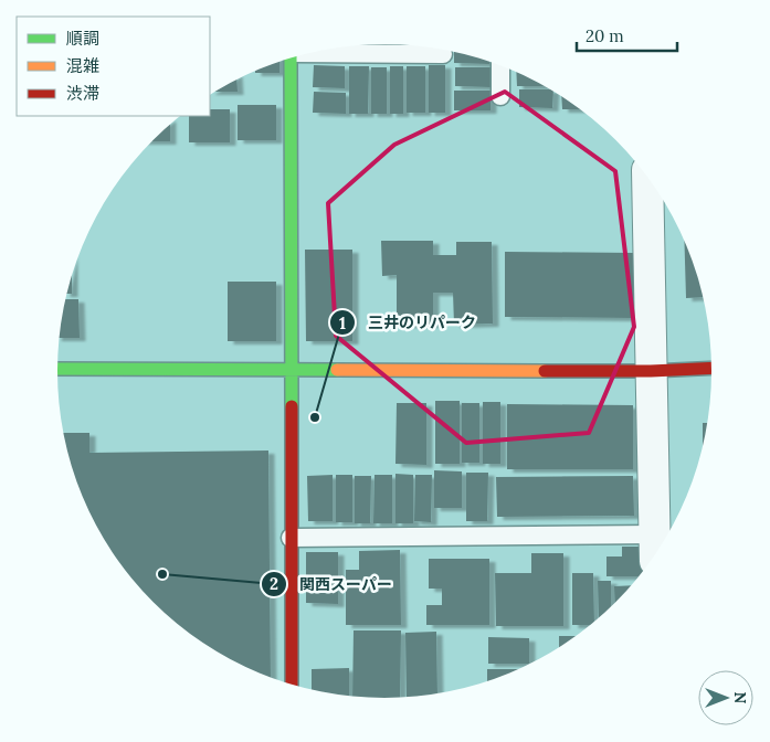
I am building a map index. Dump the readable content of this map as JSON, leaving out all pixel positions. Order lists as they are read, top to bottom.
{
  "places": ["三井のリパーク", "関西スーパー"],
  "legend": ["順調", "混雑", "渋滞"],
  "scale_bar": "20 m",
  "north": "right"
}
